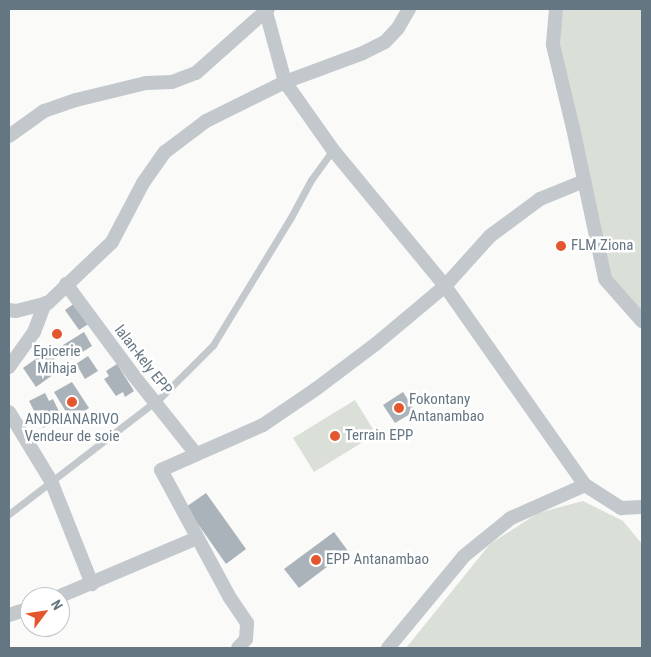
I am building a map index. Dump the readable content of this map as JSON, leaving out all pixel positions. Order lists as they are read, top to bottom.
{
  "streets": {
    "street": ["lalan-kely EPP"]
  },
  "places": [
    "FLM Ziona",
    "Epicerie Mihaja",
    "ANDRIANARIVO Vendeur de soie",
    "Fokontany Antanambao",
    "Terrain EPP",
    "EPP Antanambao"
  ],
  "north": "top right"
}
